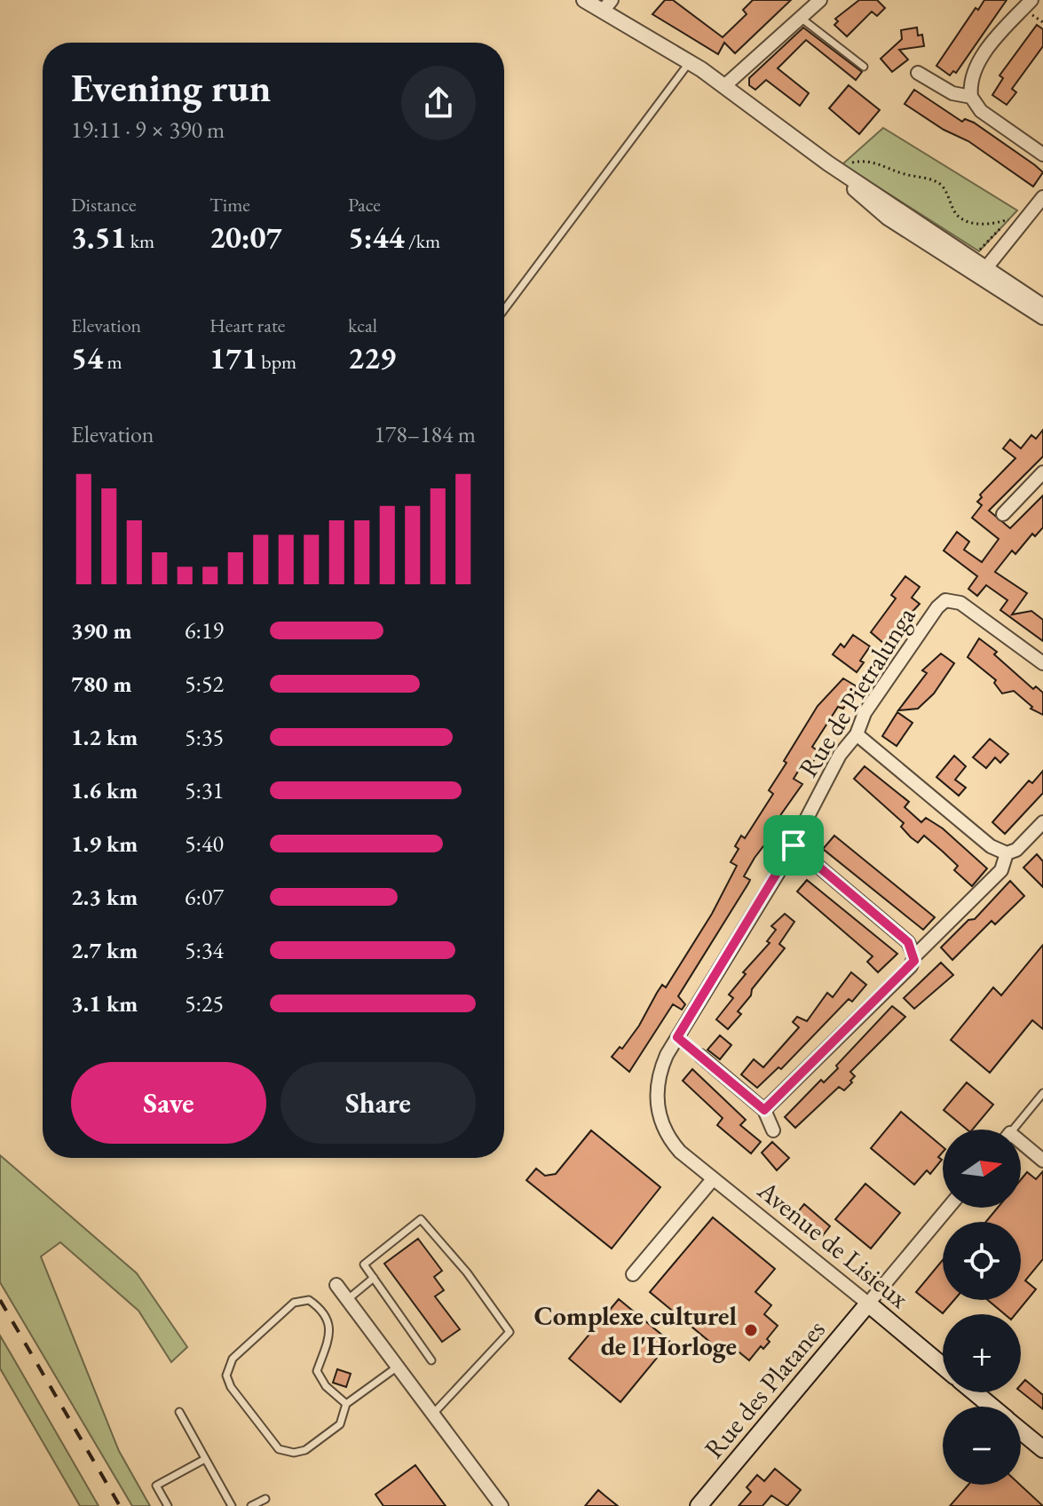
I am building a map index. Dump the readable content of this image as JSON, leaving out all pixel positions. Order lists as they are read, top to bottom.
{
  "streets": {
    "main road": ["Avenue de Lisieux", "Rue des Platanes"],
    "street": ["Rue de Pietralunga"]
  },
  "crossings": [
    ["Rue de Pietralunga", "Avenue de Lisieux"],
    ["Avenue de Lisieux", "Rue des Platanes"]
  ],
  "places": ["Complexe culturel de l'Horloge"],
  "north": "right",
  "page": {
    "heading": ["Evening run", "19:11 · 9 × 390 m"],
    "stats": [
      ["Distance", "3.51 km"],
      ["Time", "20:07"],
      ["Pace", "5:44 /km"],
      ["Elevation", "54 m"],
      ["Heart rate", "171 bpm"],
      ["kcal", "229"]
    ],
    "chart": ["Elevation", "178–184 m"],
    "list": [
      {
        "name": "390 m",
        "note": "6:19"
      },
      {
        "name": "780 m",
        "note": "5:52"
      },
      {
        "name": "1.2 km",
        "note": "5:35"
      },
      {
        "name": "1.6 km",
        "note": "5:31"
      },
      {
        "name": "1.9 km",
        "note": "5:40"
      },
      {
        "name": "2.3 km",
        "note": "6:07"
      },
      {
        "name": "2.7 km",
        "note": "5:34"
      },
      {
        "name": "3.1 km",
        "note": "5:25"
      }
    ],
    "buttons": ["Save", "Share"],
    "map_buttons": ["+", "−"]
  }
}
